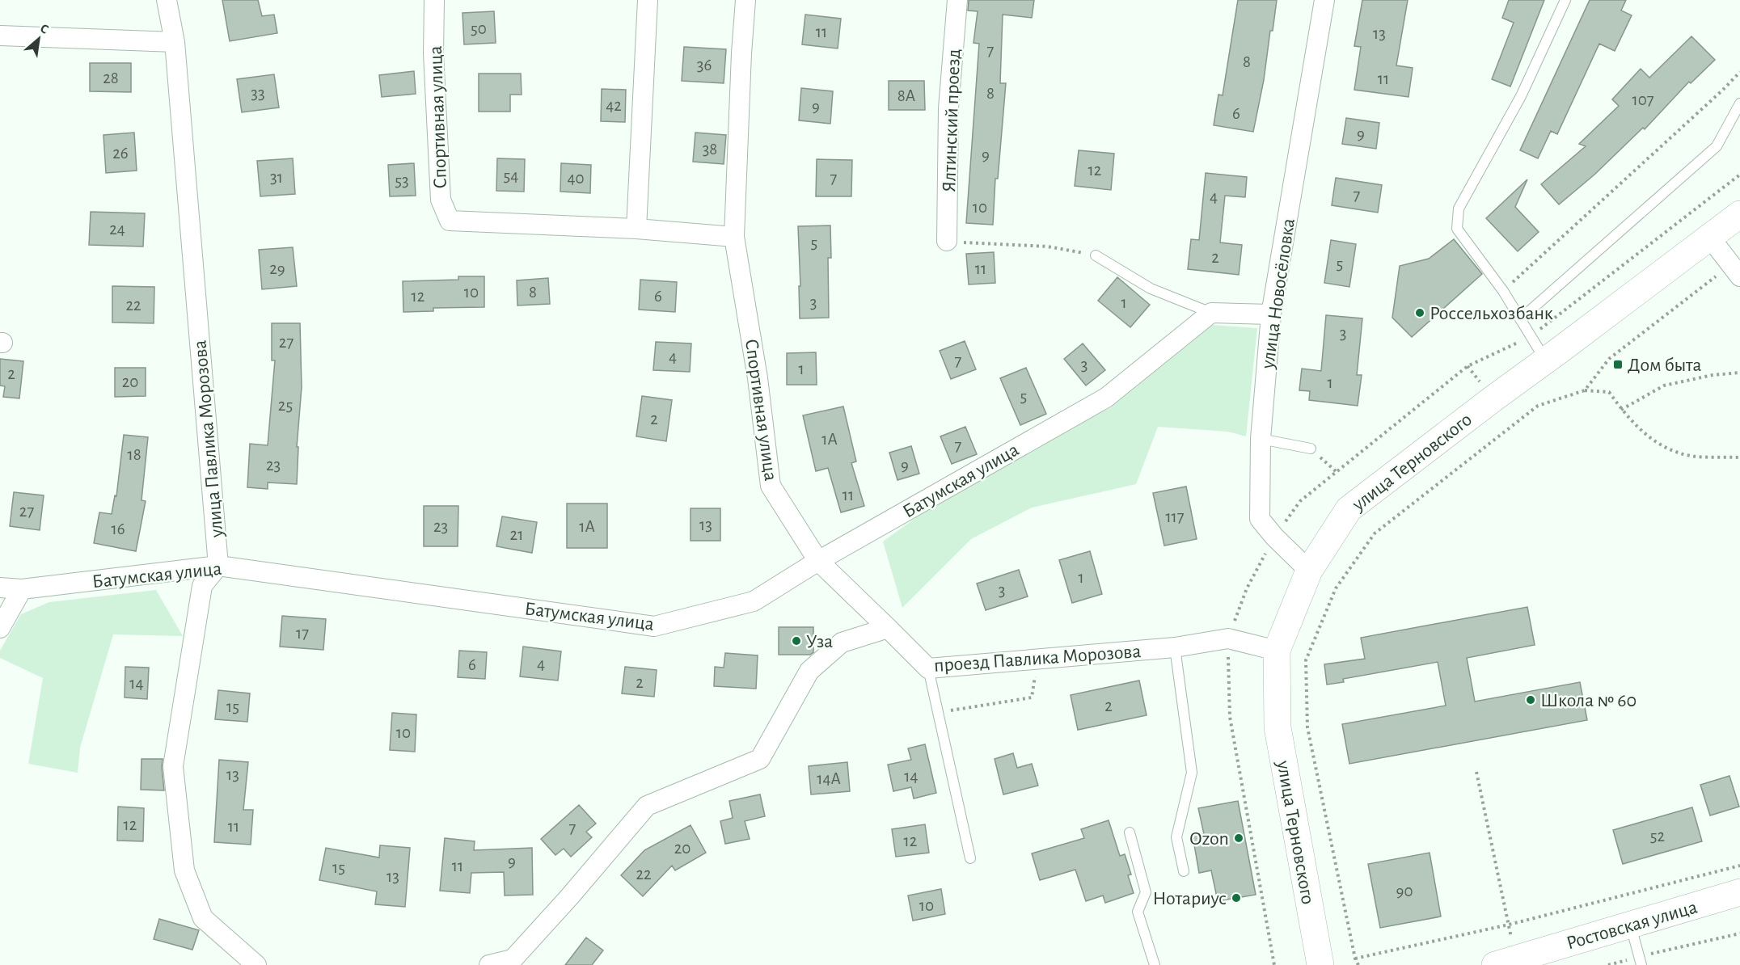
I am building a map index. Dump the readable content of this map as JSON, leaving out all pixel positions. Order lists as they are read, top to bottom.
{
  "streets": {
    "main road": ["улица Терновского", "Ростовская улица"],
    "street": [
      "Спортивная улица",
      "Ялтинский проезд",
      "улица Новосёловка",
      "улица Павлика Морозова",
      "Батумская улица",
      "проезд Павлика Морозова"
    ]
  },
  "crossings": [
    ["Спортивная улица", "Батумская улица"],
    ["Спортивная улица", "проезд Павлика Морозова"],
    ["улица Новосёловка", "улица Терновского"],
    ["улица Павлика Морозова", "Батумская улица"],
    ["улица Терновского", "проезд Павлика Морозова"]
  ],
  "places": {
    "other": [
      "Россельхозбанк",
      "Уза",
      "Школа № 60",
      "Ozon",
      "Нотариус"
    ],
    "transit": ["Дом быта"]
  },
  "house_numbers": [
    "50",
    "11",
    "13",
    "7",
    "8",
    "36",
    "28",
    "11",
    "33",
    "8",
    "8А",
    "107",
    "42",
    "9",
    "6",
    "9",
    "38",
    "26",
    "9",
    "12",
    "54",
    "31",
    "40",
    "7",
    "53",
    "7",
    "4",
    "10",
    "24",
    "5",
    "2",
    "5",
    "29",
    "11",
    "10",
    "8",
    "12",
    "6",
    "3",
    "1",
    "22",
    "3",
    "27",
    "4",
    "7",
    "3",
    "1",
    "2",
    "20",
    "1",
    "5",
    "25",
    "2",
    "1А",
    "7",
    "18",
    "23",
    "9",
    "11",
    "27",
    "117",
    "13",
    "23",
    "1А",
    "16",
    "21",
    "1",
    "3",
    "17",
    "4",
    "6",
    "2",
    "14",
    "2",
    "15",
    "10",
    "13",
    "14",
    "14А",
    "12",
    "11",
    "7",
    "52",
    "12",
    "20",
    "9",
    "11",
    "15",
    "22",
    "13",
    "90",
    "10"
  ],
  "north": "top right"
}
